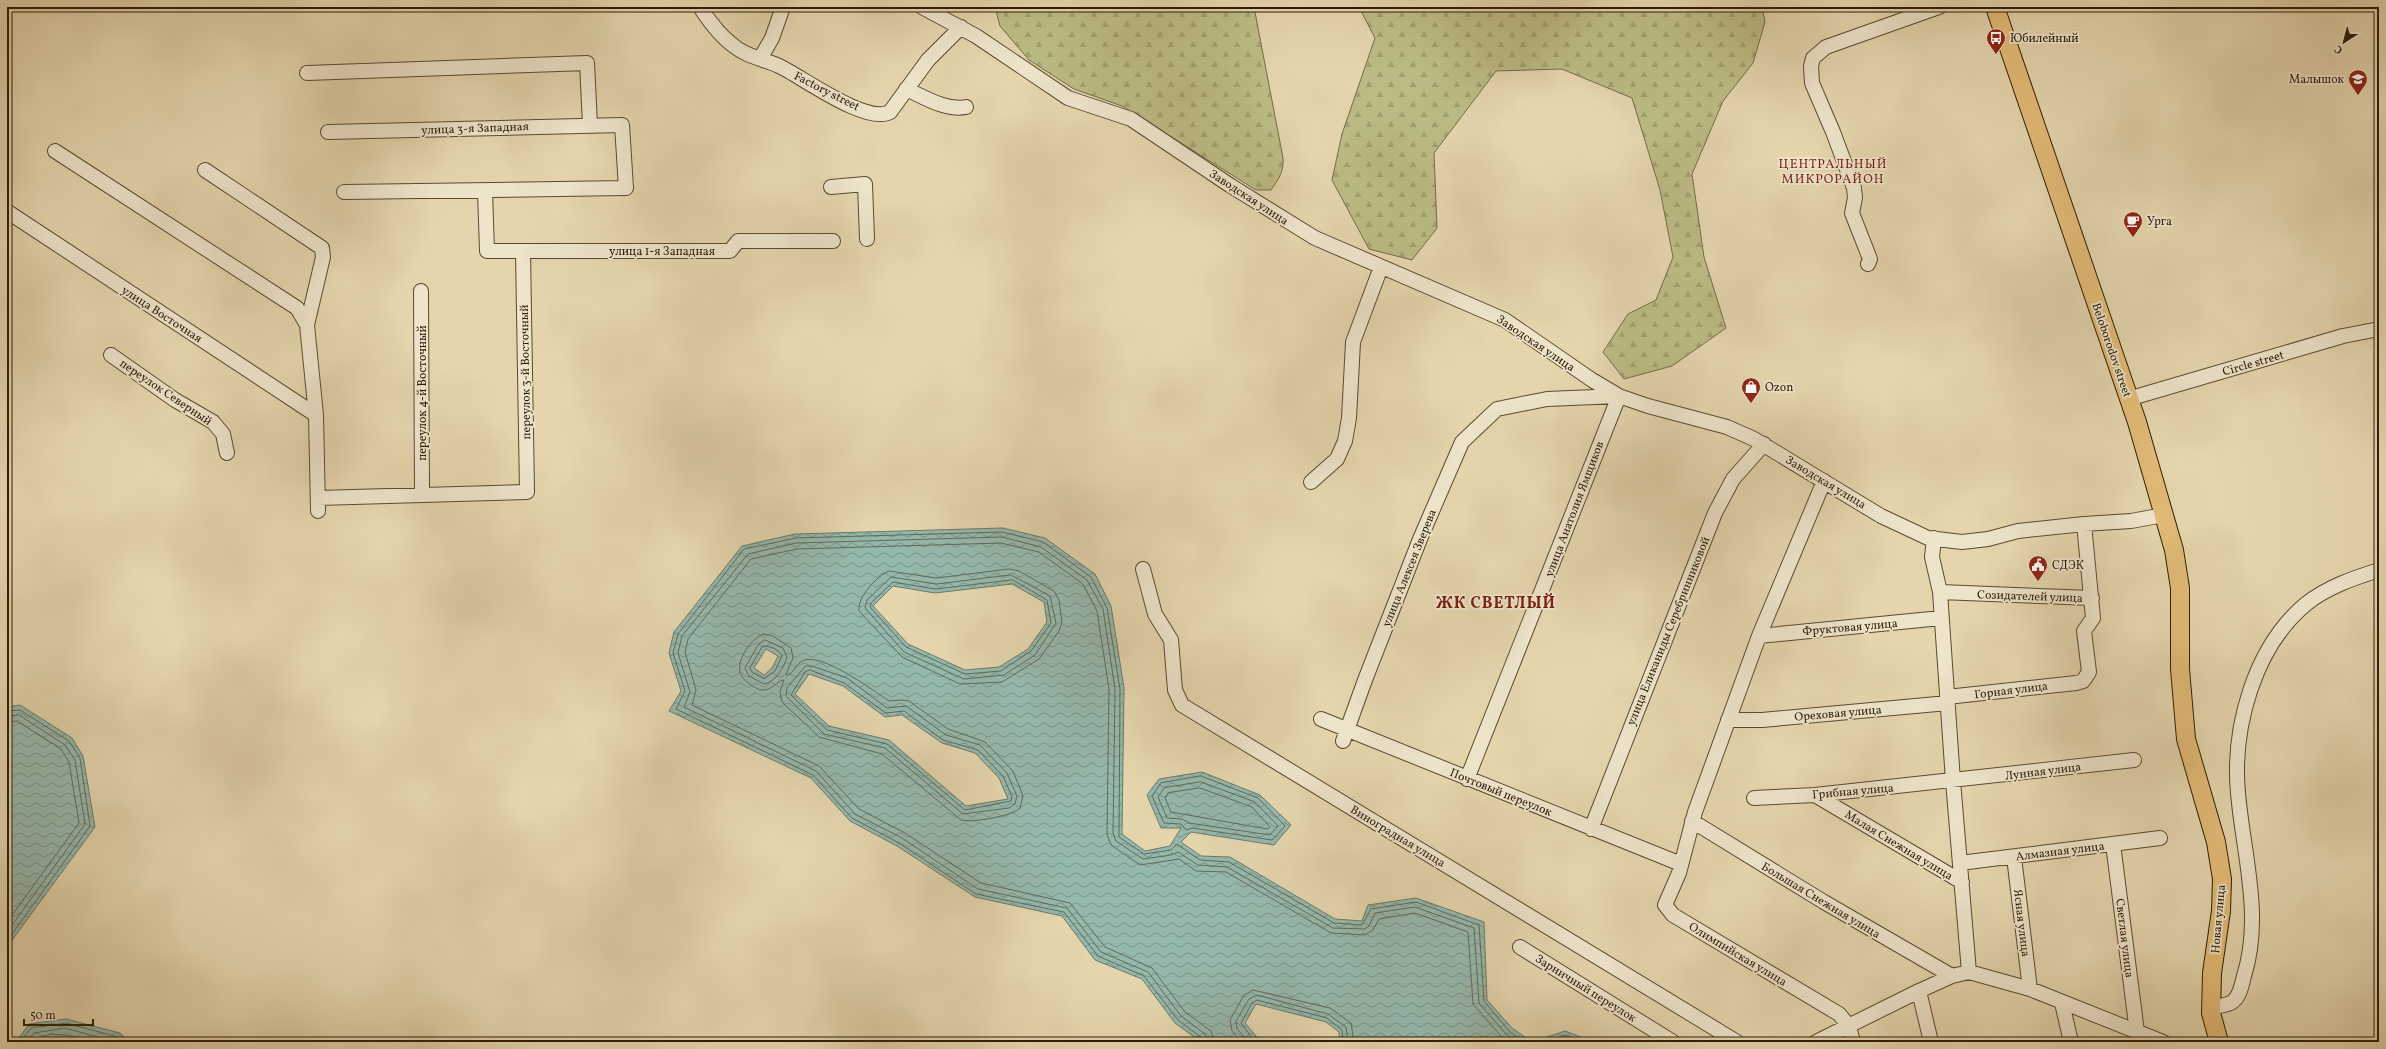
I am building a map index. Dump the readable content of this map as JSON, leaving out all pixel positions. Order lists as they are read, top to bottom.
{
  "streets": {
    "main road": ["Beloborodov street", "Новая улица"],
    "street": [
      "Factory street",
      "улица 3-я Западная",
      "Заводская улица",
      "улица 1-я Западная",
      "улица Восточная",
      "Circle street",
      "переулок 3-й Восточный",
      "переулок Северный",
      "переулок 4-й Восточный",
      "улица Анатолия Ямщиков",
      "улица Алексея Зверева",
      "Созидателей улица",
      "Фруктовая улица",
      "улица Еликаниды Серебринниковой",
      "Горная улица",
      "Ореховая улица",
      "Лунная улица",
      "Грибная улица",
      "Почтовый переулок",
      "Виноградная улица",
      "Малая Снежная улица",
      "Алмазная улица",
      "Большая Снежная улица",
      "Ясная улица",
      "Светлая улица",
      "Олимпийская улица",
      "Зарничный переулок"
    ]
  },
  "crossings": [
    ["Factory street", "Заводская улица"],
    ["улица 3-я Западная", "улица 1-я Западная"],
    ["Заводская улица", "Beloborodov street"],
    ["Заводская улица", "улица Анатолия Ямщиков"],
    ["Заводская улица", "улица Алексея Зверева"],
    ["Заводская улица", "Созидателей улица"],
    ["Заводская улица", "улица Еликаниды Серебринниковой"],
    ["улица 1-я Западная", "переулок 3-й Восточный"],
    ["Beloborodov street", "Circle street"],
    ["Beloborodov street", "Новая улица"],
    ["переулок 3-й Восточный", "переулок 4-й Восточный"],
    ["улица Анатолия Ямщиков", "улица Алексея Зверева"],
    ["улица Анатолия Ямщиков", "Почтовый переулок"],
    ["улица Алексея Зверева", "Почтовый переулок"],
    ["Созидателей улица", "Горная улица"],
    ["улица Еликаниды Серебринниковой", "Почтовый переулок"],
    ["Горная улица", "Ореховая улица"],
    ["Лунная улица", "Грибная улица"],
    ["Грибная улица", "Малая Снежная улица"],
    ["Почтовый переулок", "Олимпийская улица"],
    ["Алмазная улица", "Ясная улица"],
    ["Алмазная улица", "Светлая улица"]
  ],
  "districts": ["ЦЕНТРАЛЬНЫЙ МИКРОРАЙОН", "ЖК СВЕТЛЫЙ"],
  "places": {
    "bus stop": ["Юбилейный"],
    "school or university": ["Малышок"],
    "cafe": ["Урга"],
    "shop": ["Ozon"],
    "public building": ["СДЭК"]
  },
  "scale_bar": "50 m",
  "north": "bottom left"
}
